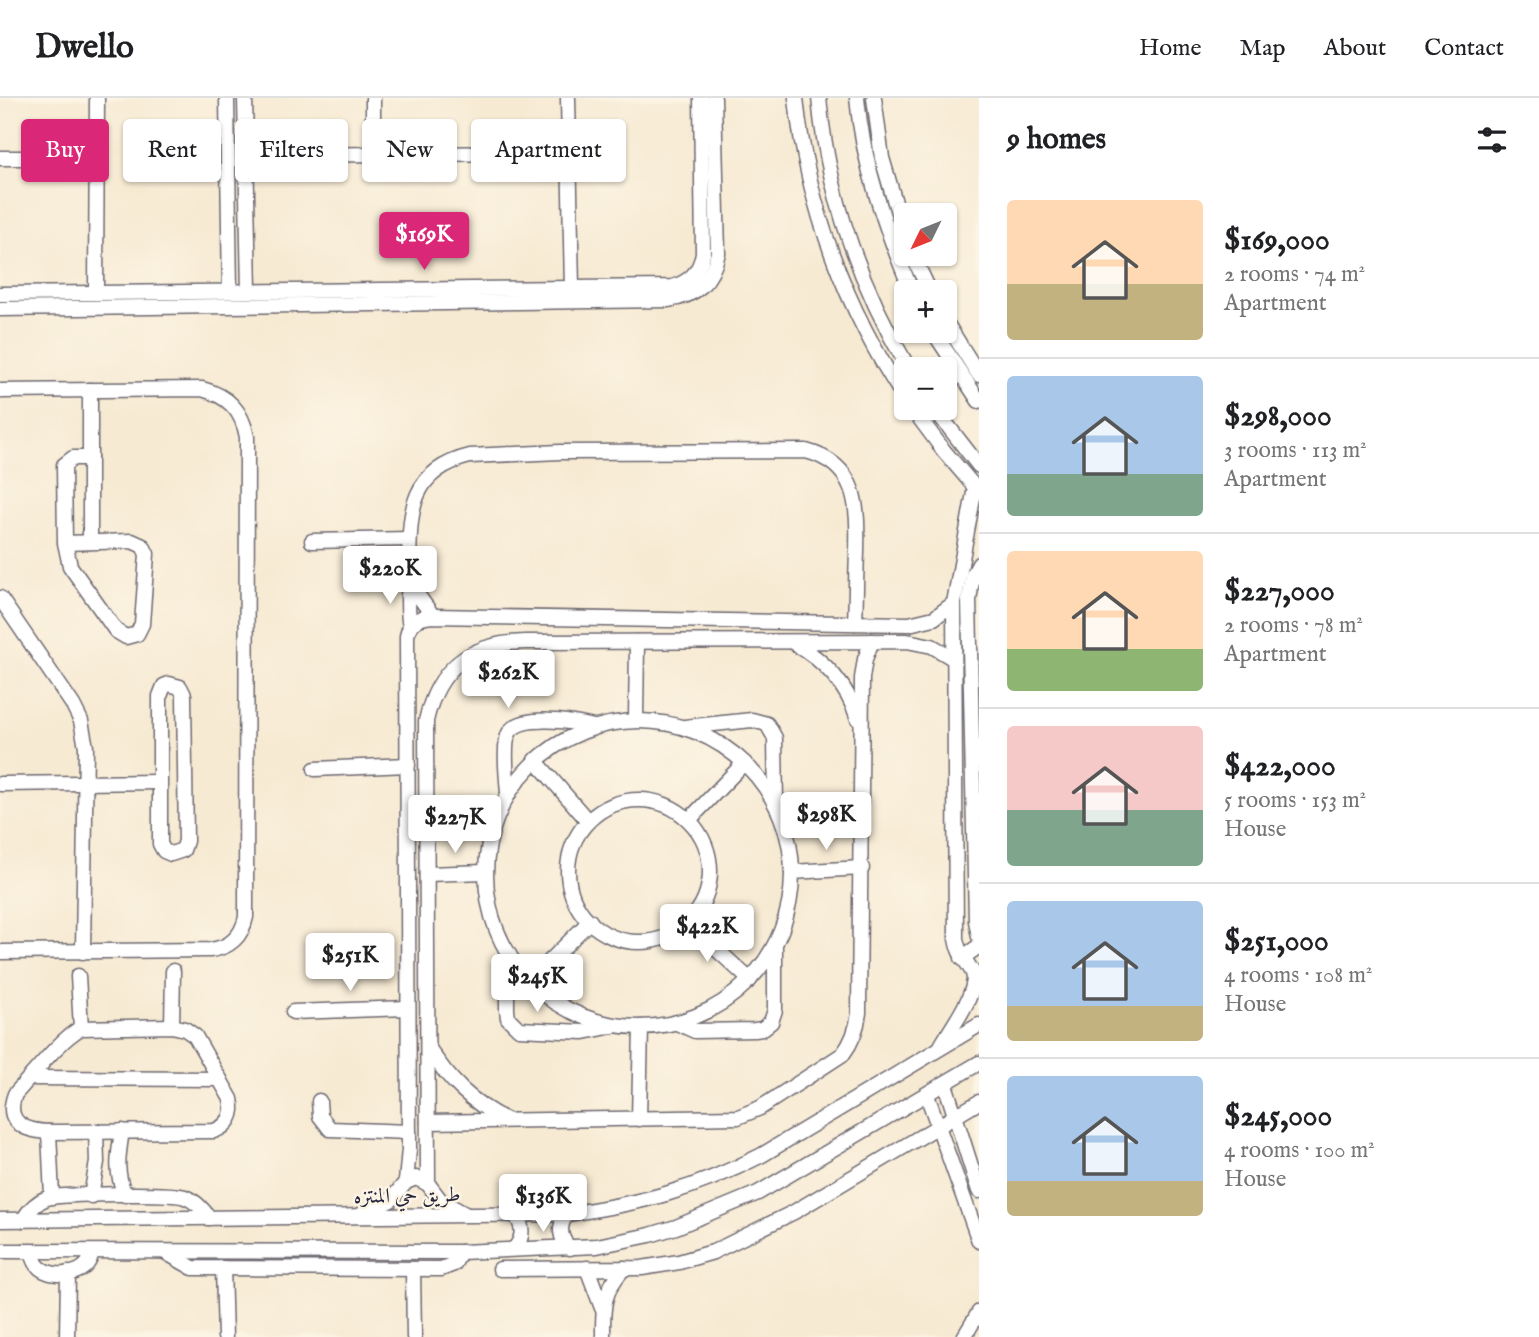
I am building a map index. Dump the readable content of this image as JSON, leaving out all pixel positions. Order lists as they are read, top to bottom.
{
  "streets": {
    "street": ["طريق حي المنتزه"]
  },
  "north": "bottom left",
  "page": {
    "header": "Dwello",
    "nav": [
      "Home",
      "Map",
      "About",
      "Contact"
    ],
    "heading": "9 homes",
    "chip": [
      "Buy",
      "Rent",
      "Filters",
      "New",
      "Apartment"
    ],
    "list": [
      {
        "name": "$169,000",
        "note": "2 rooms · 74 m² · Apartment"
      },
      {
        "name": "$298,000",
        "note": "3 rooms · 113 m² · Apartment"
      },
      {
        "name": "$227,000",
        "note": "2 rooms · 78 m² · Apartment"
      },
      {
        "name": "$422,000",
        "note": "5 rooms · 153 m² · House"
      },
      {
        "name": "$251,000",
        "note": "4 rooms · 108 m² · House"
      },
      {
        "name": "$245,000",
        "note": "4 rooms · 100 m² · House"
      }
    ],
    "map_buttons": ["+", "−"],
    "price": [
      "$169K",
      "$220K",
      "$262K",
      "$298K",
      "$227K",
      "$422K",
      "$251K",
      "$245K",
      "$136K"
    ]
  }
}
